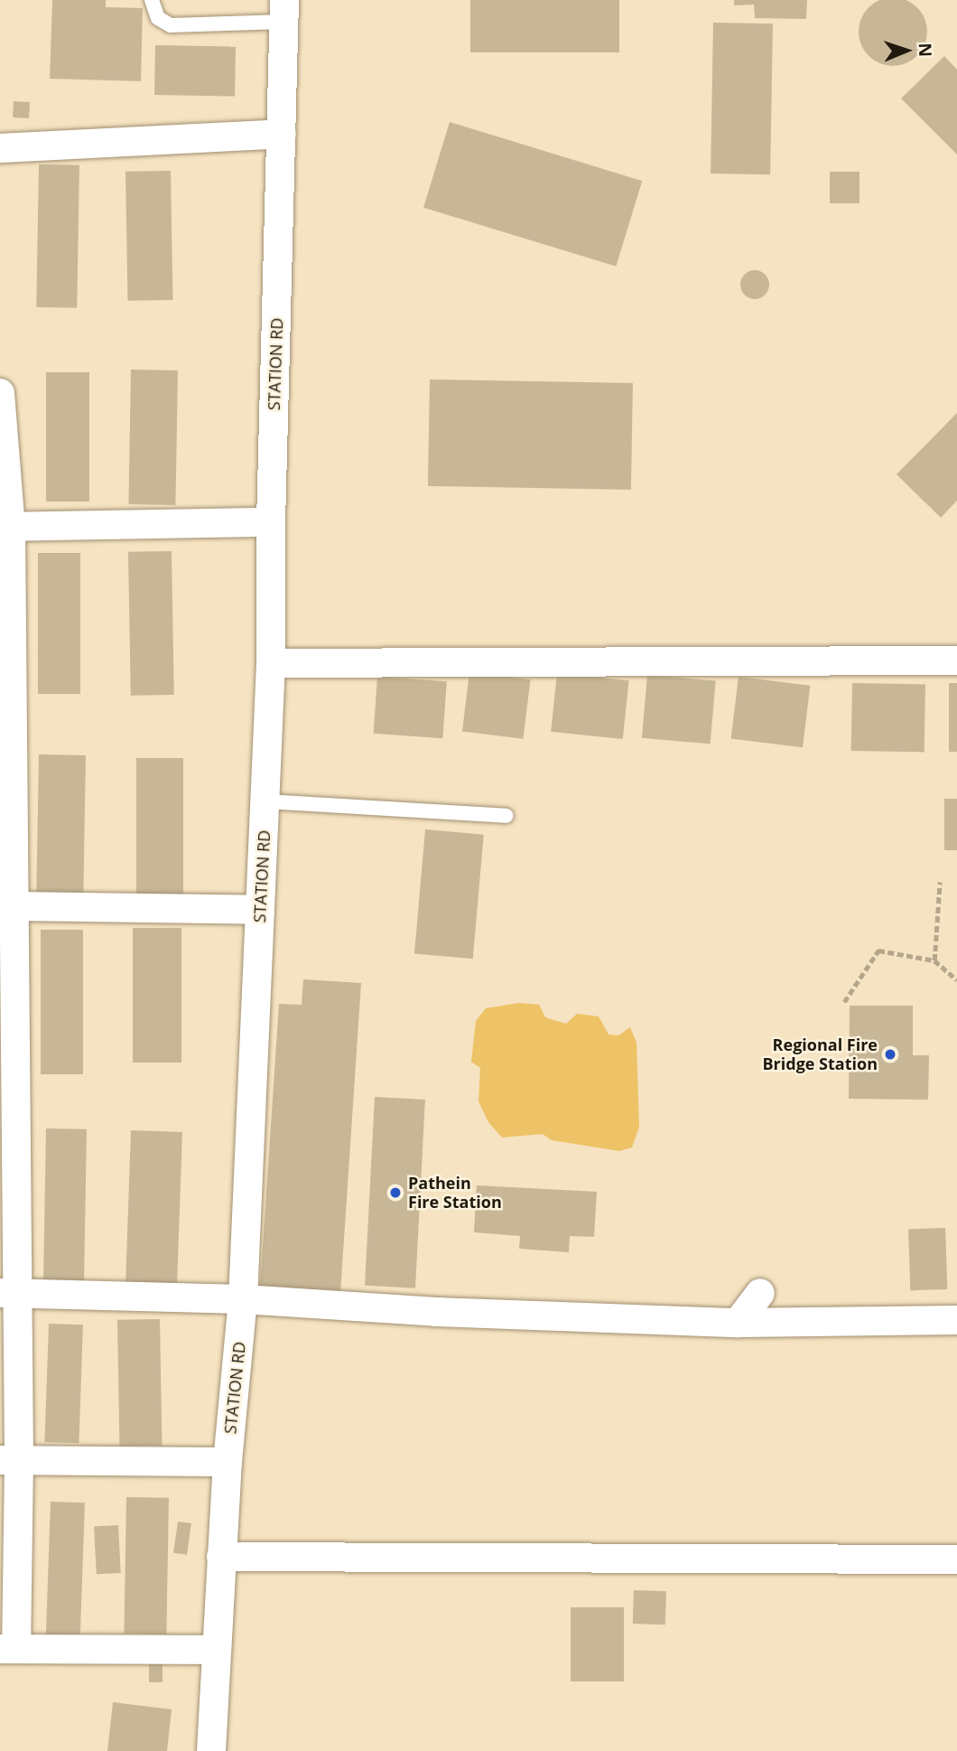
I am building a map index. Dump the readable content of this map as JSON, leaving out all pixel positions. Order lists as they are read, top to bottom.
{
  "streets": {
    "street": ["STATION RD"]
  },
  "places": ["Regional Fire Bridge Station", "Pathein Fire Station"],
  "north": "right"
}
